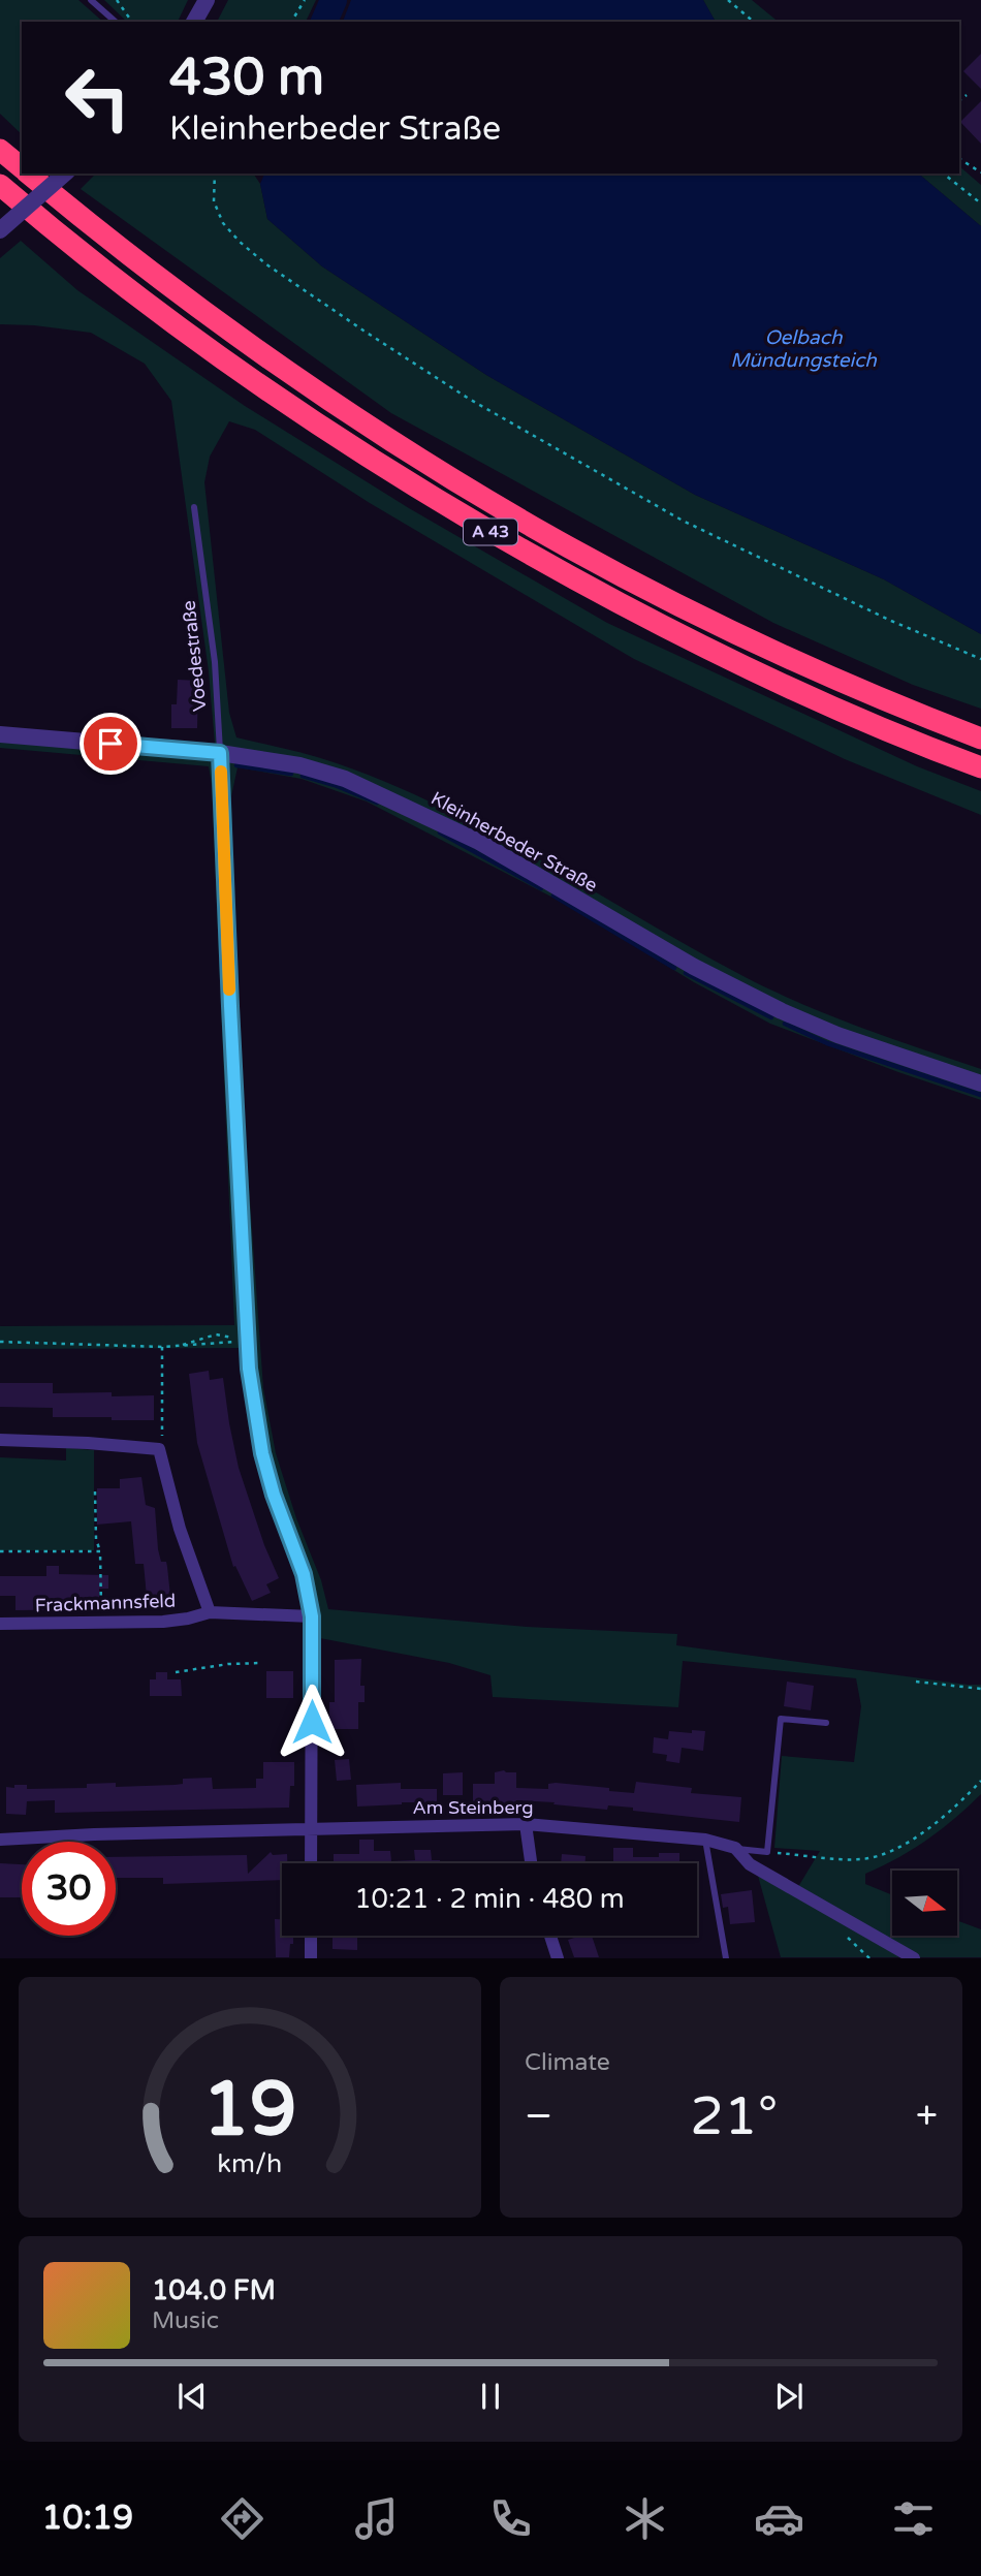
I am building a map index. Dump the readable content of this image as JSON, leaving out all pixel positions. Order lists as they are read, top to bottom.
{
  "streets": {
    "highway": ["A 43"],
    "street": [
      "Voedestraße",
      "Kleinherbeder Straße",
      "Frackmannsfeld",
      "Am Steinberg"
    ]
  },
  "crossings": [
    ["Voedestraße", "Kleinherbeder Straße"],
    ["Voedestraße", "Frackmannsfeld"],
    ["Voedestraße", "Am Steinberg"]
  ],
  "water": ["Oelbach Mündungsteich"],
  "north": "right",
  "page": {
    "turn": ["430 m", "Kleinherbeder Straße"],
    "limit": "30",
    "trip": "10:21 · 2 min · 480 m",
    "tile": "Climate",
    "heat": ["−", "21°", "+"],
    "song": ["104.0 FM", "Music"],
    "tabs": "10:19",
    "gauge": ["19", "km/h"]
  }
}
